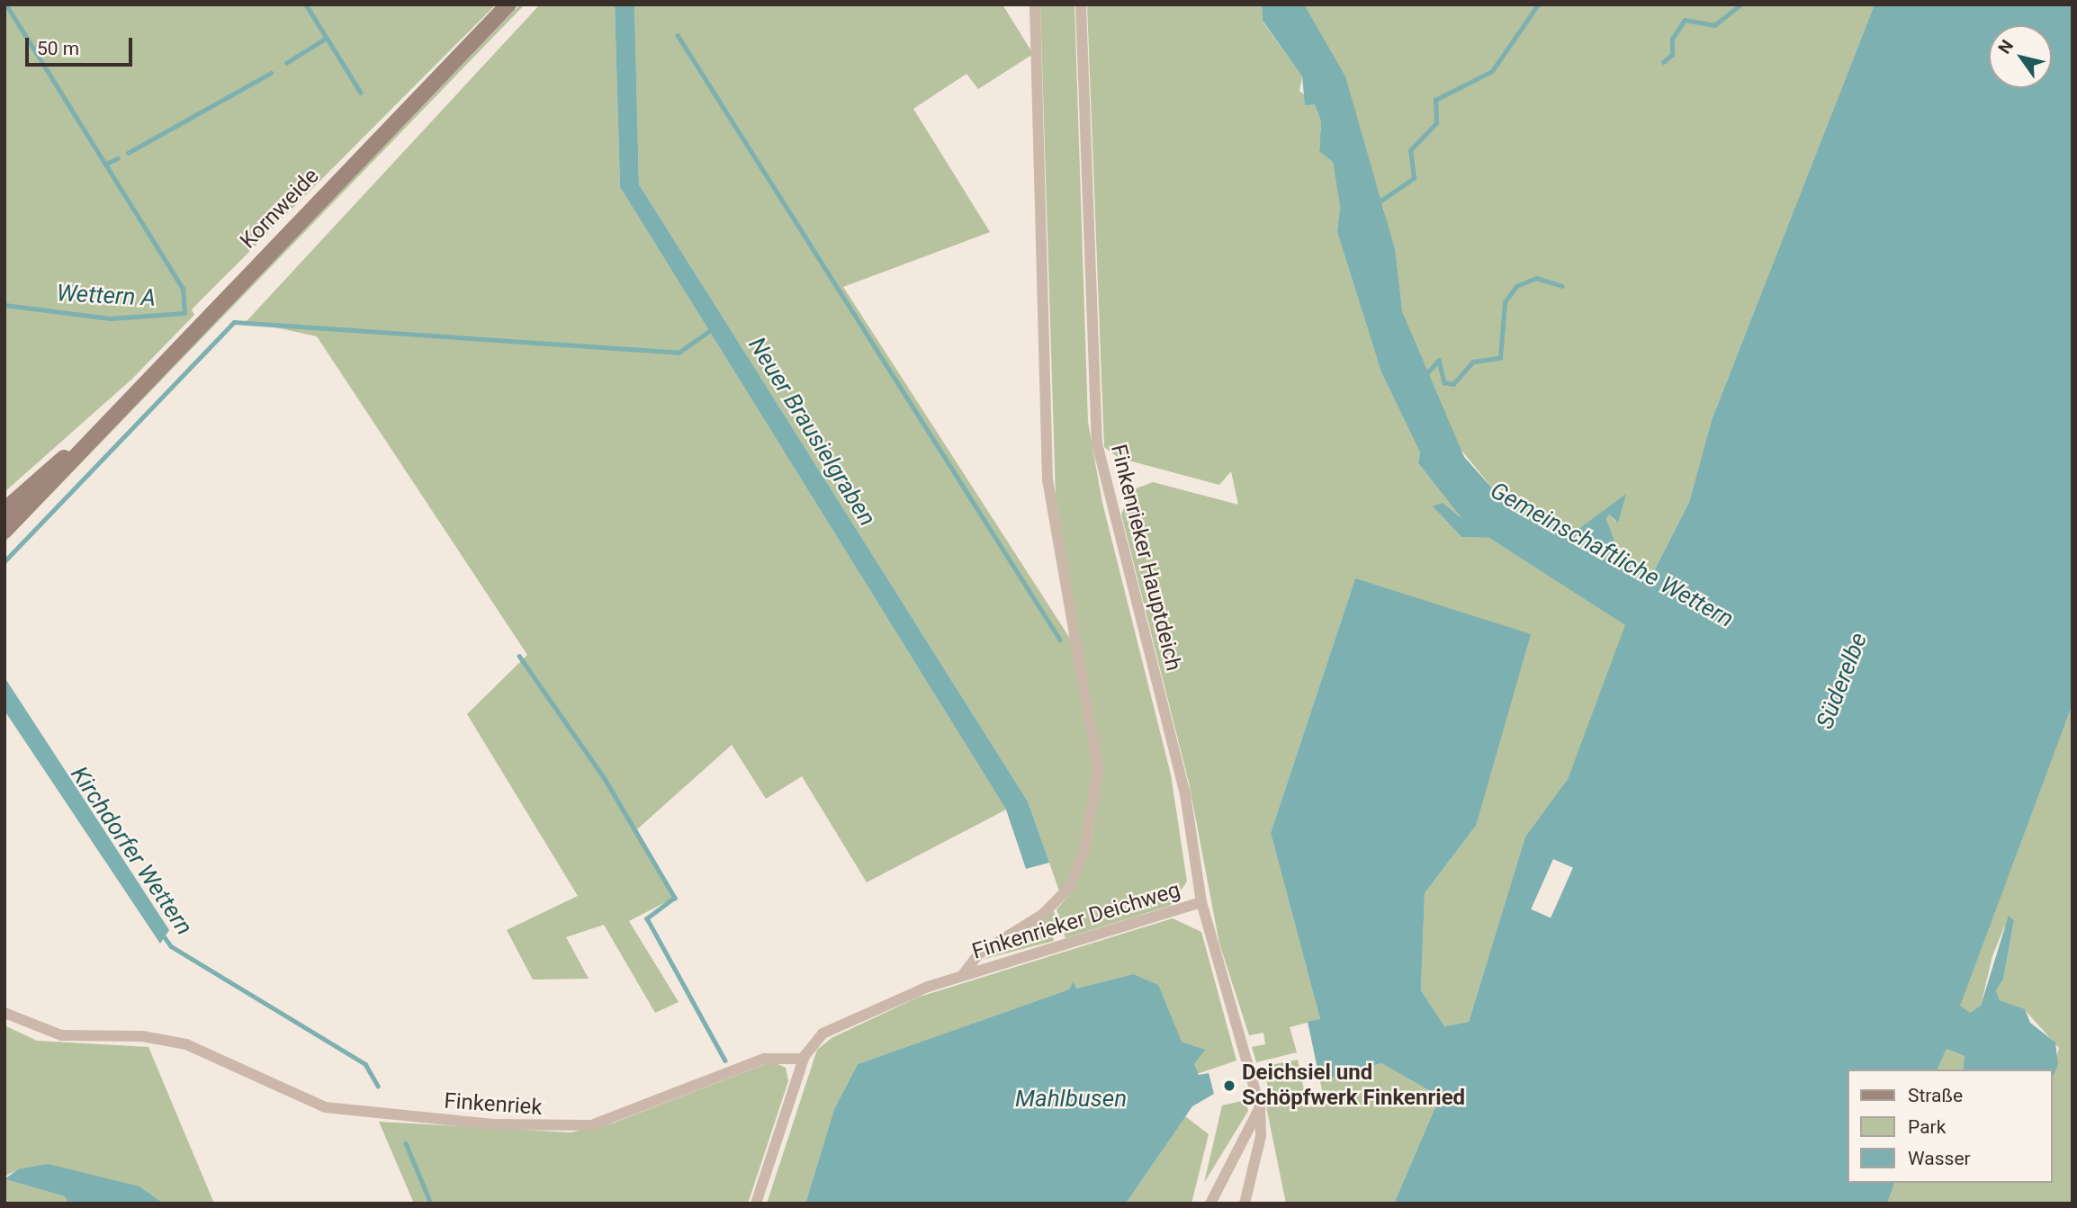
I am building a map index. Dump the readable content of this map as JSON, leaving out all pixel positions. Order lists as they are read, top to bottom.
{
  "streets": {
    "main road": ["Kornweide"],
    "street": ["Finkenrieker Hauptdeich", "Finkenrieker Deichweg", "Finkenriek"]
  },
  "crossings": [
    ["Finkenrieker Hauptdeich", "Finkenrieker Deichweg"]
  ],
  "water": [
    "Wettern A",
    "Neuer Brausielgraben",
    "Gemeinschaftliche Wettern",
    "Süderelbe",
    "Kirchdorfer Wettern",
    "Mahlbusen"
  ],
  "places": ["Deichsiel und Schöpfwerk Finkenried"],
  "legend": ["Straße", "Park", "Wasser"],
  "scale_bar": "50 m",
  "north": "top left"
}
